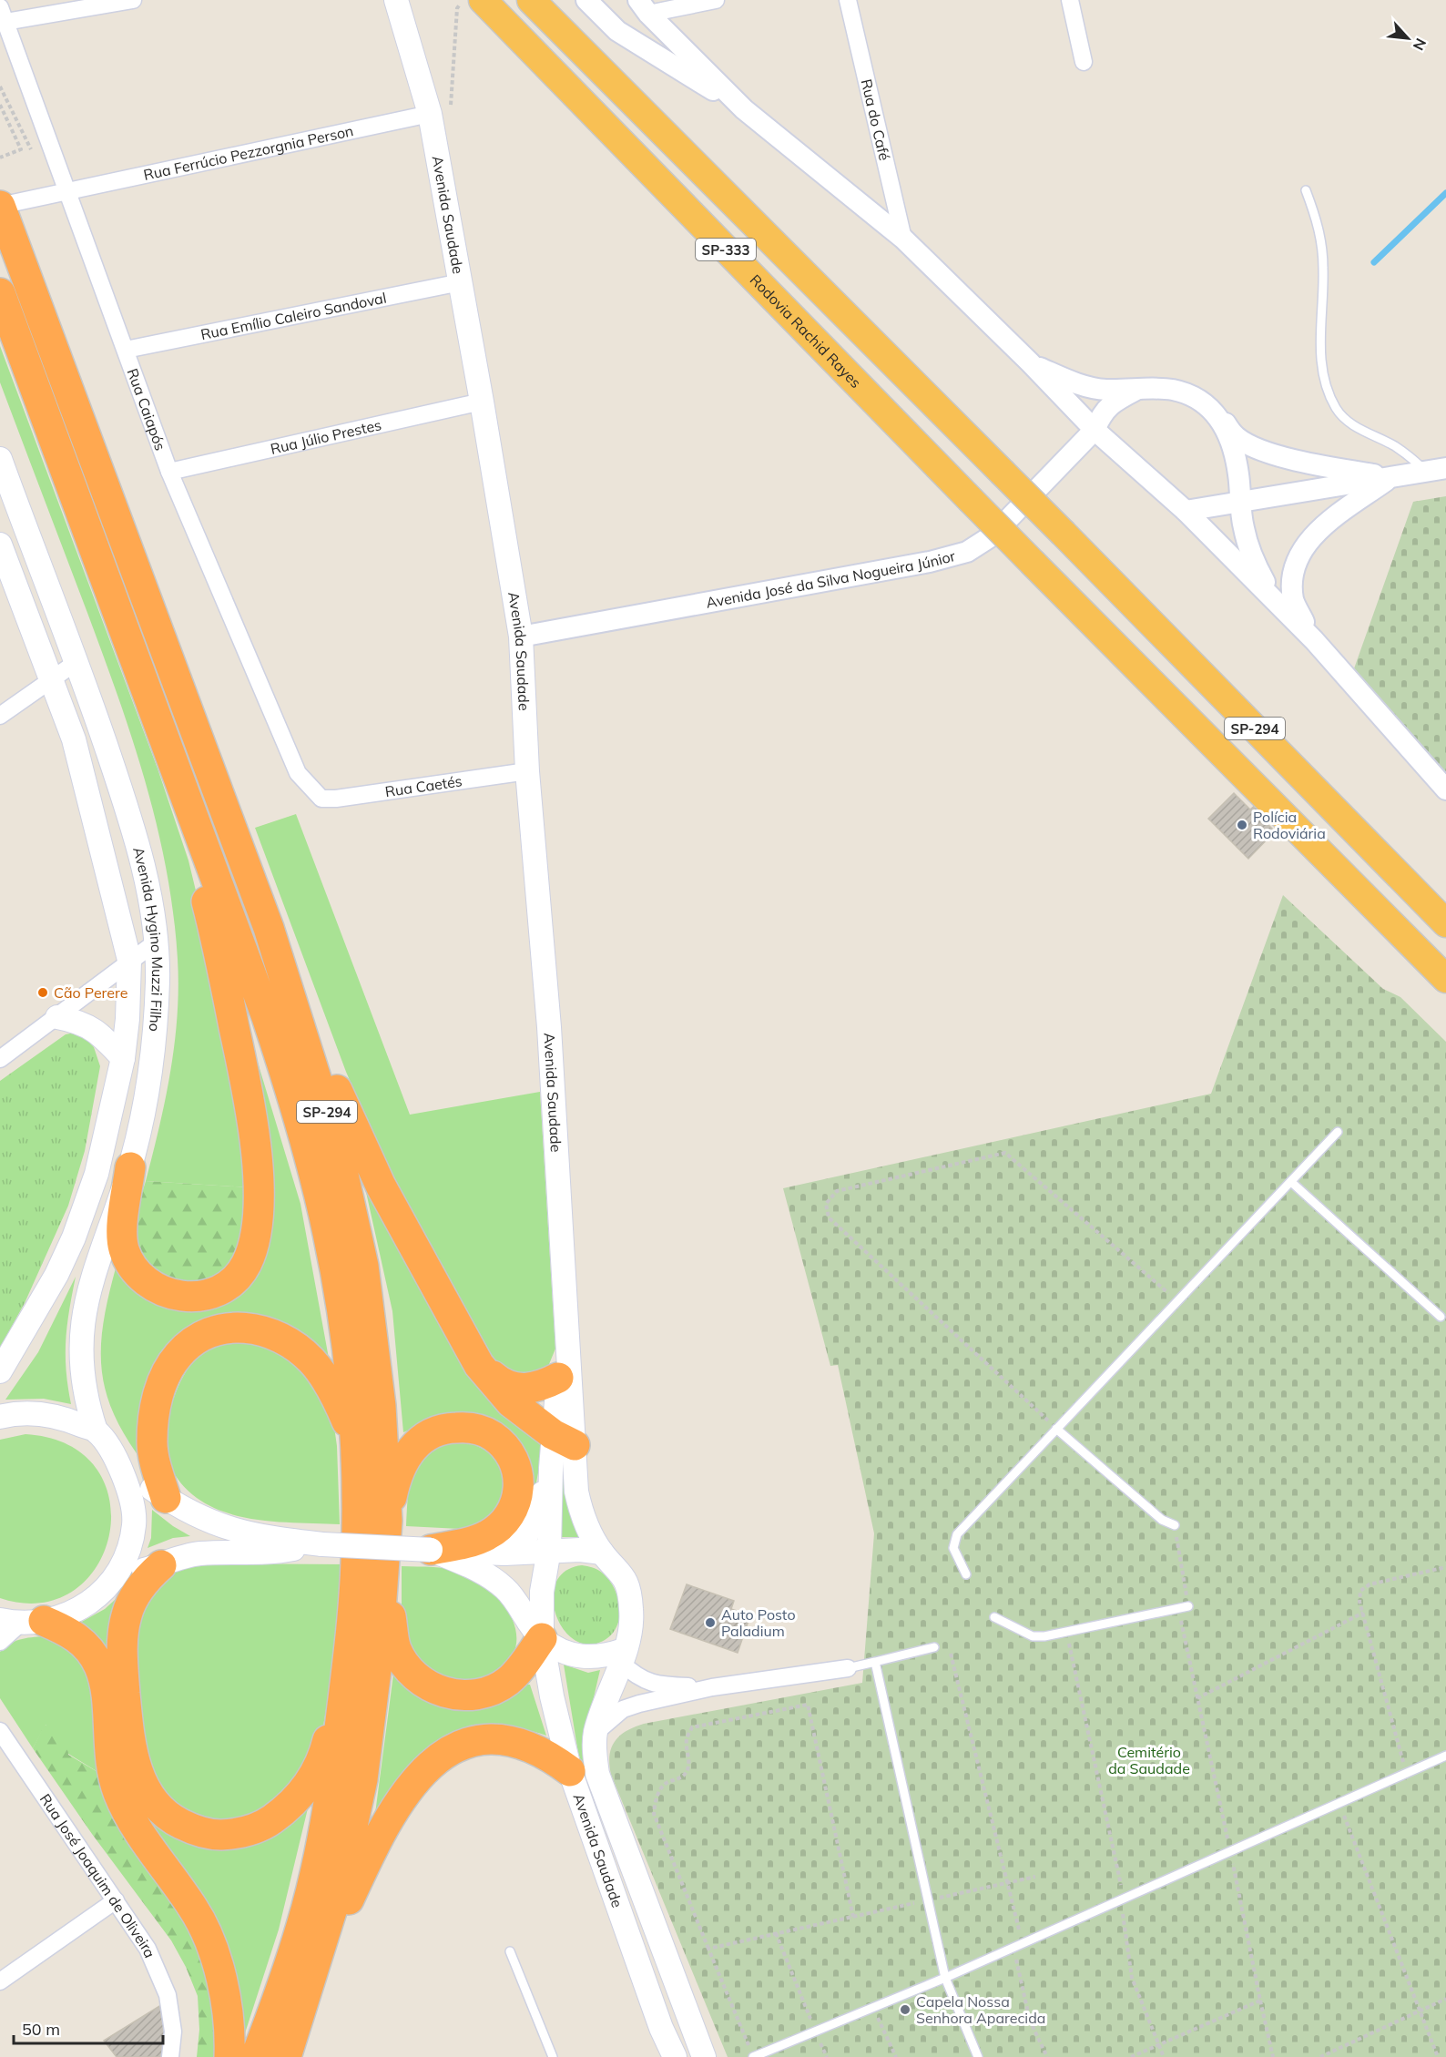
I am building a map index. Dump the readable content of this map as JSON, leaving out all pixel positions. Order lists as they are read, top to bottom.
{
  "streets": {
    "highway": ["SP-333", "Rodovia Rachid Rayes", "SP-294"],
    "main road": ["Avenida Saudade", "Avenida Hygino Muzzi Filho"],
    "street": [
      "Rua do Café",
      "Rua Ferrúcio Pezzorgnia Person",
      "Rua Emílio Caleiro Sandoval",
      "Rua Caiapós",
      "Rua Júlio Prestes",
      "Avenida José da Silva Nogueira Júnior",
      "Rua Caetés",
      "Rua José Joaquim de Oliveira"
    ]
  },
  "crossings": [
    ["Rua Ferrúcio Pezzorgnia Person", "Avenida Saudade"],
    ["Rua Ferrúcio Pezzorgnia Person", "Rua Caiapós"],
    ["Rua Ferrúcio Pezzorgnia Person", "SP-294"],
    ["Avenida Saudade", "Rua Emílio Caleiro Sandoval"],
    ["Avenida Saudade", "Rua Júlio Prestes"],
    ["Avenida Saudade", "Avenida José da Silva Nogueira Júnior"],
    ["Avenida Saudade", "Rua Caetés"],
    ["SP-333", "SP-294"],
    ["Rua Emílio Caleiro Sandoval", "Rua Caiapós"],
    ["Rodovia Rachid Rayes", "SP-294"],
    ["Rua Caiapós", "Rua Júlio Prestes"],
    ["Rua Caiapós", "Rua Caetés"]
  ],
  "parks": ["Cemitério da Saudade"],
  "places": [
    "Polícia Rodoviária",
    "Cão Perere",
    "Auto Posto Paladium",
    "Capela Nossa Senhora Aparecida"
  ],
  "scale_bar": "50 m",
  "north": "bottom right"
}
